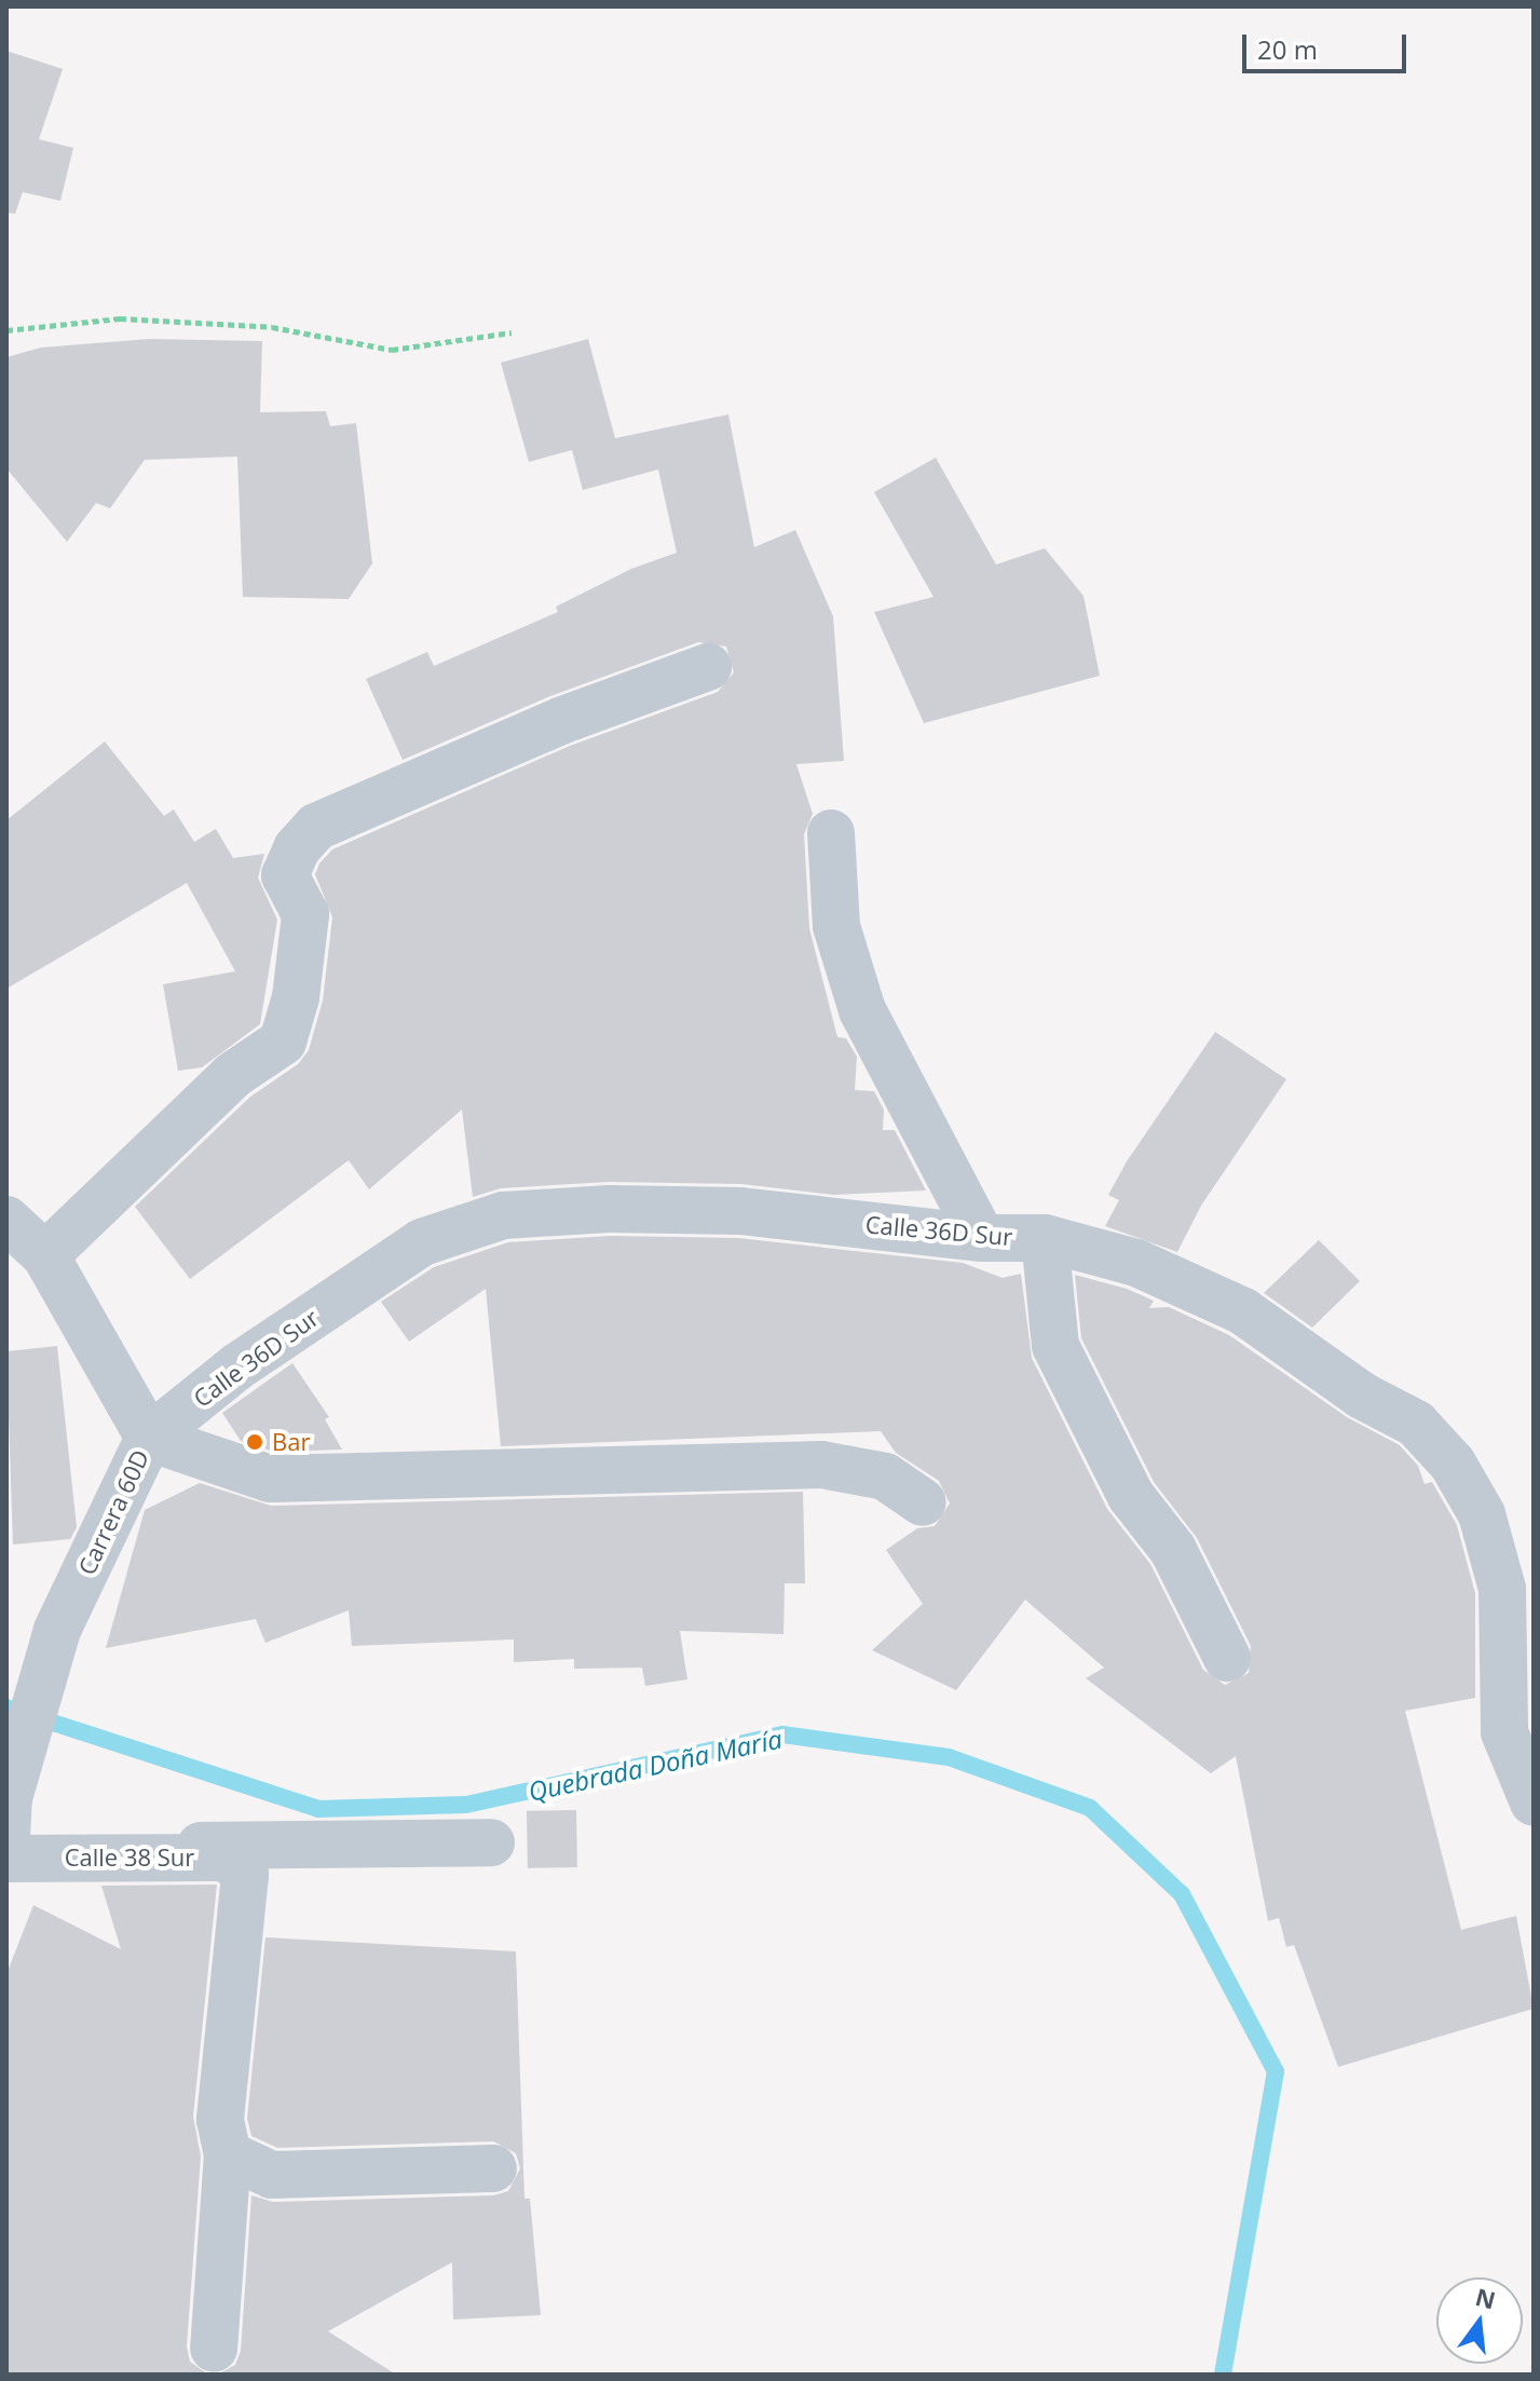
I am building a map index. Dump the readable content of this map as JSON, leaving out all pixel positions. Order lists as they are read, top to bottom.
{
  "streets": {
    "street": ["Calle 36D Sur", "Carrera 60D", "Calle 38 Sur"]
  },
  "crossings": [
    ["Calle 36D Sur", "Carrera 60D"]
  ],
  "water": ["Quebrada Doña María"],
  "places": ["Bar"],
  "scale_bar": "20 m",
  "north": "top"
}
